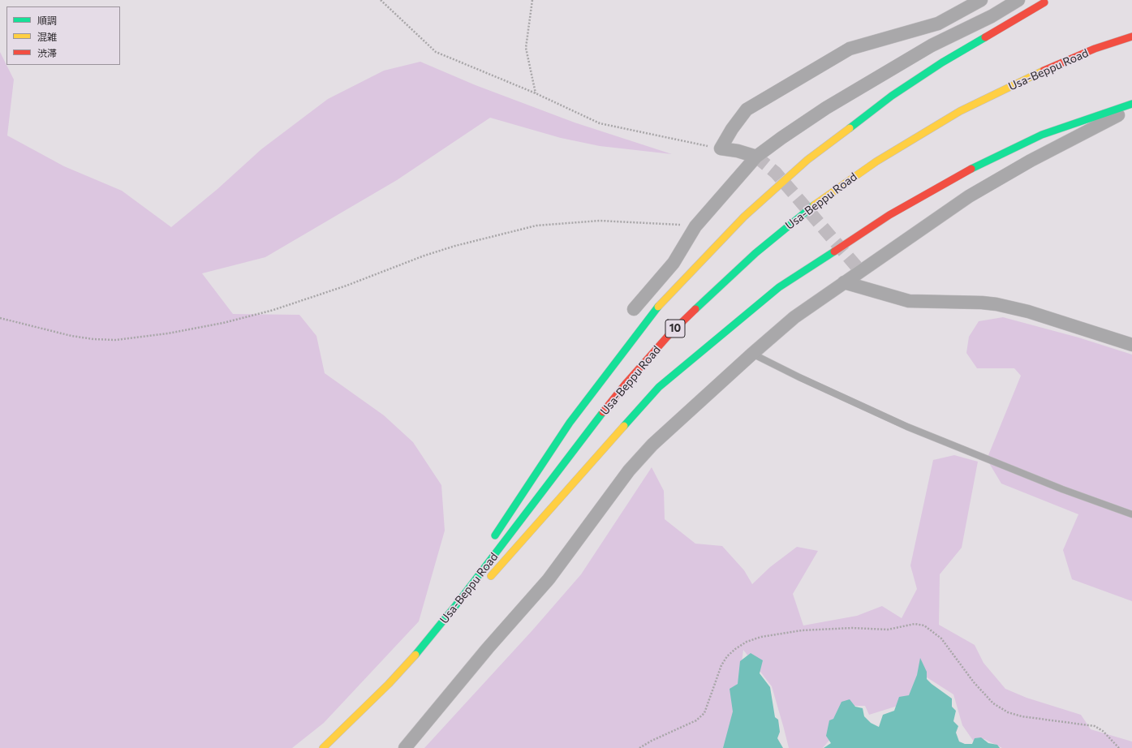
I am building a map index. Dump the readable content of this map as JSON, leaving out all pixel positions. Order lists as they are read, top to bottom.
{
  "streets": {
    "highway": ["Usa-Beppu Road", "10"]
  },
  "legend": ["順調", "混雑", "渋滞"]
}
